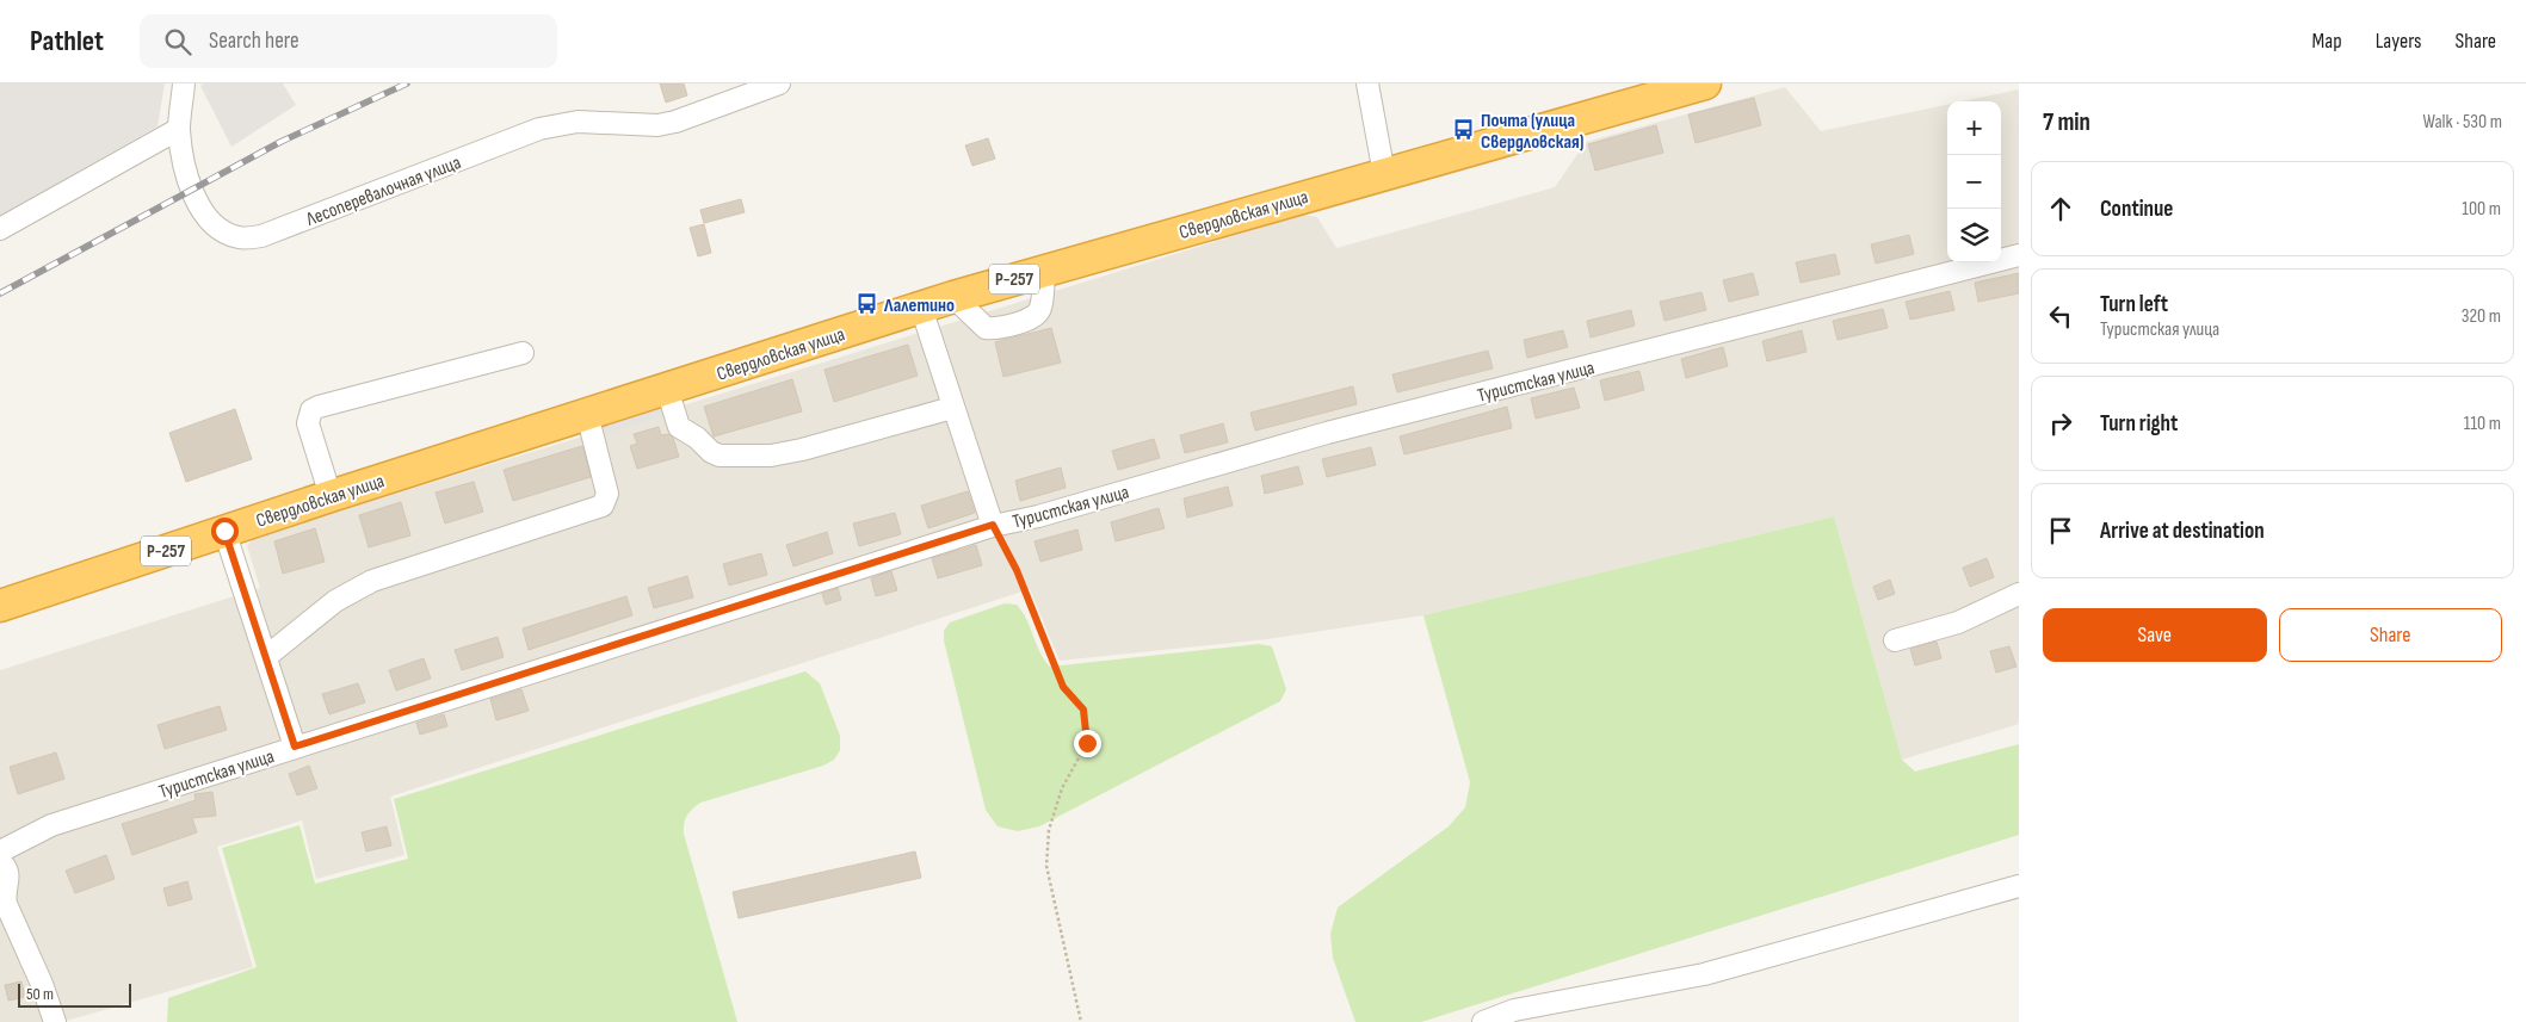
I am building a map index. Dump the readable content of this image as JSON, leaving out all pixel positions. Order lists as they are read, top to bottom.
{
  "streets": {
    "highway": ["Свердловская улица", "Р-257"],
    "street": ["Лесоперевалочная улица", "Туристская улица"]
  },
  "places": {
    "bus stop": ["Почта (улица Свердловская)", "Лалетино"]
  },
  "scale_bar": "50 m",
  "page": {
    "header": "Pathlet",
    "search": "Search here",
    "nav": ["Map", "Layers", "Share"],
    "heading": ["7 min", "Walk · 530 m"],
    "map_buttons": ["+", "−"],
    "list": [
      ["Continue", "100 m"],
      ["Turn left", "Туристская улица", "320 m"],
      ["Turn right", "110 m"],
      "Arrive at destination"
    ],
    "buttons": ["Save", "Share"],
    "scale": "50 m"
  }
}
